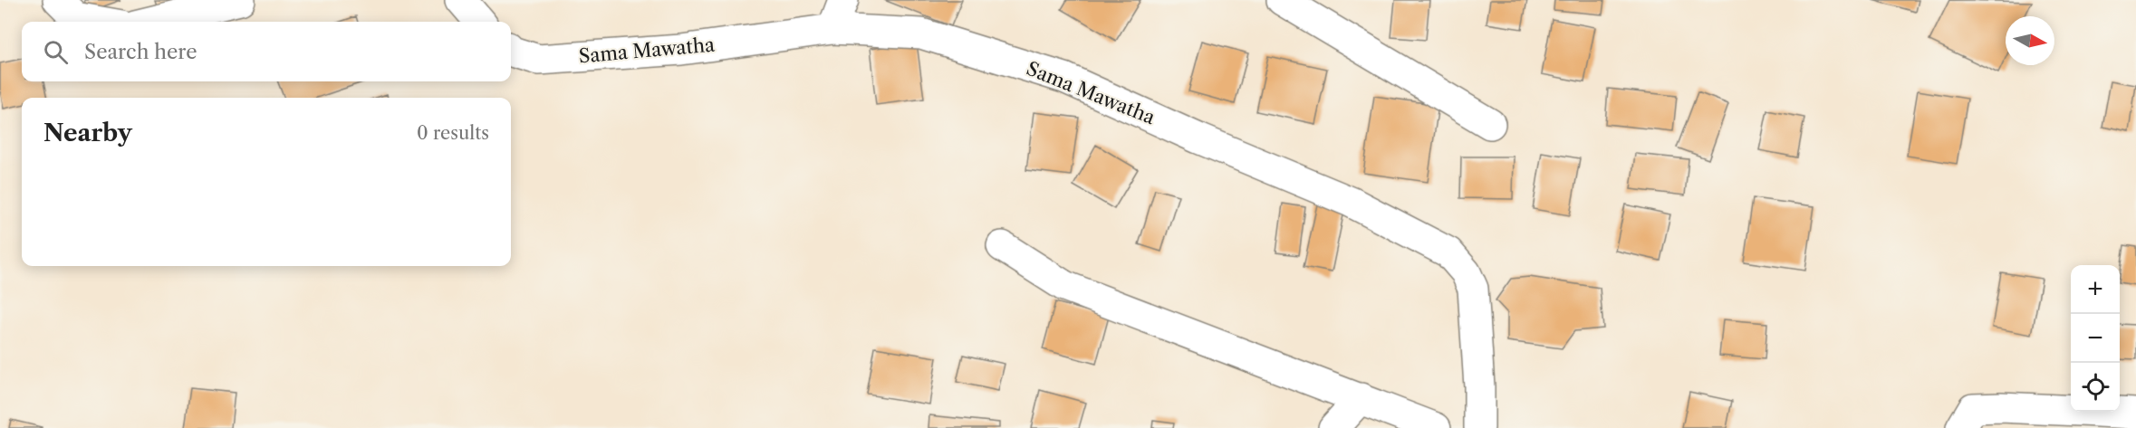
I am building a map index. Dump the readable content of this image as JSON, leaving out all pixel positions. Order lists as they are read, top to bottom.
{
  "streets": {
    "street": ["Sama Mawatha"]
  },
  "north": "right",
  "page": {
    "search": "Search here",
    "heading": ["Nearby", "0 results"],
    "map_buttons": ["+", "−"]
  }
}
